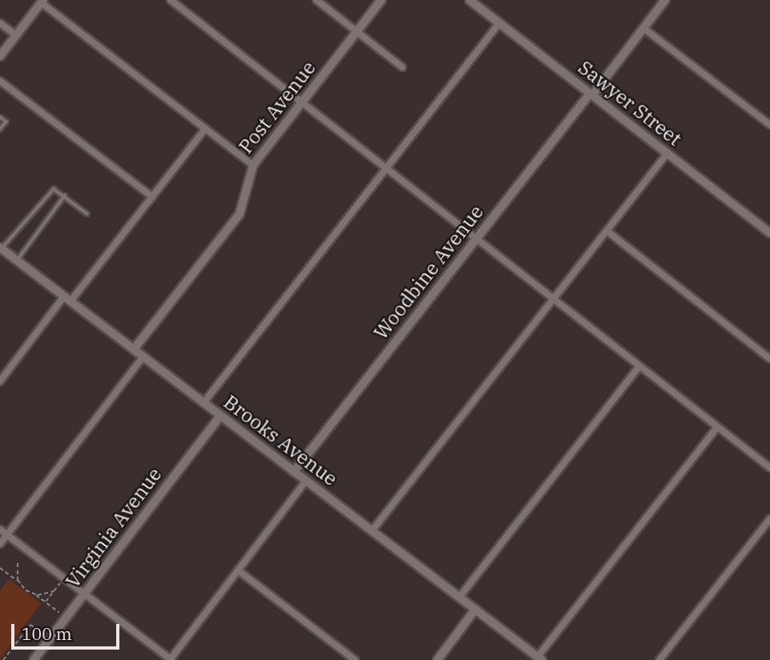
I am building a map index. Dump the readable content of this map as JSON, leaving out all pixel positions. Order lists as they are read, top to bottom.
{
  "streets": {
    "street": [
      "Sawyer Street",
      "Post Avenue",
      "Woodbine Avenue",
      "Brooks Avenue",
      "Virginia Avenue"
    ]
  },
  "crossings": [
    ["Sawyer Street", "Woodbine Avenue"],
    ["Post Avenue", "Brooks Avenue"],
    ["Woodbine Avenue", "Brooks Avenue"],
    ["Brooks Avenue", "Virginia Avenue"]
  ],
  "scale_bar": "100 m"
}
